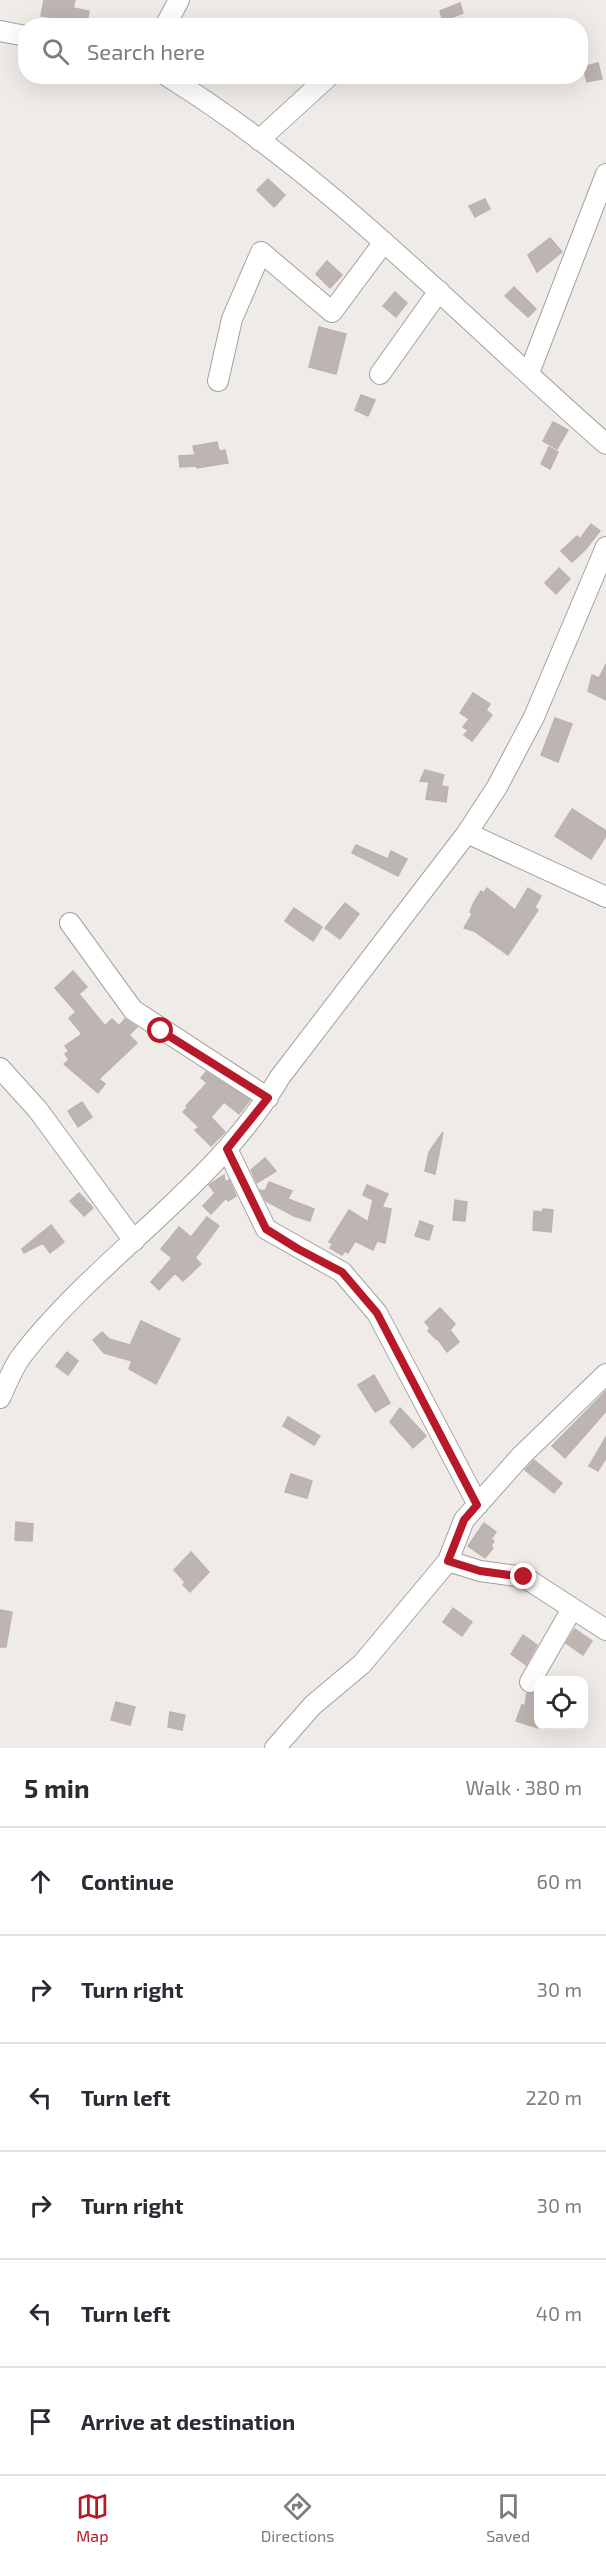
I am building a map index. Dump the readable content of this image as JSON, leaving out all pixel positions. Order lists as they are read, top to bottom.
{
  "page": {
    "search": "Search here",
    "heading": ["5 min", "Walk · 380 m"],
    "list": [
      ["Continue", "60 m"],
      ["Turn right", "30 m"],
      ["Turn left", "220 m"],
      ["Turn right", "30 m"],
      ["Turn left", "40 m"],
      "Arrive at destination"
    ],
    "nav": ["Map", "Directions", "Saved"]
  }
}
